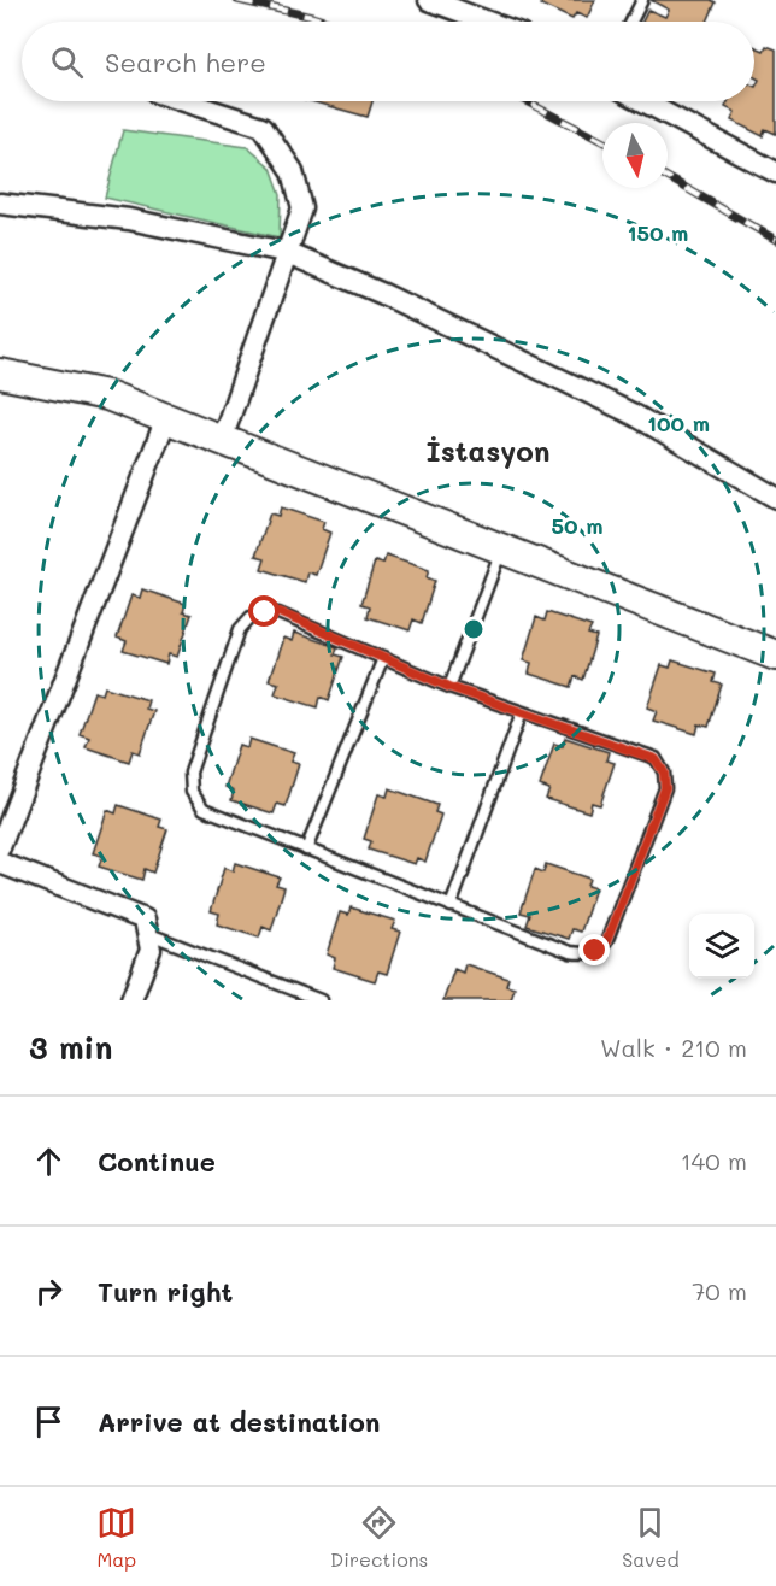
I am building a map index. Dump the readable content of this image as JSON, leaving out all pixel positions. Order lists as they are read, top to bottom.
{
  "districts": ["İstasyon"],
  "north": "bottom",
  "page": {
    "search": "Search here",
    "heading": ["3 min", "Walk · 210 m"],
    "list": [
      ["Continue", "140 m"],
      ["Turn right", "70 m"],
      "Arrive at destination"
    ],
    "nav": ["Map", "Directions", "Saved"]
  },
  "rings": ["150 m", "100 m", "50 m"]
}
